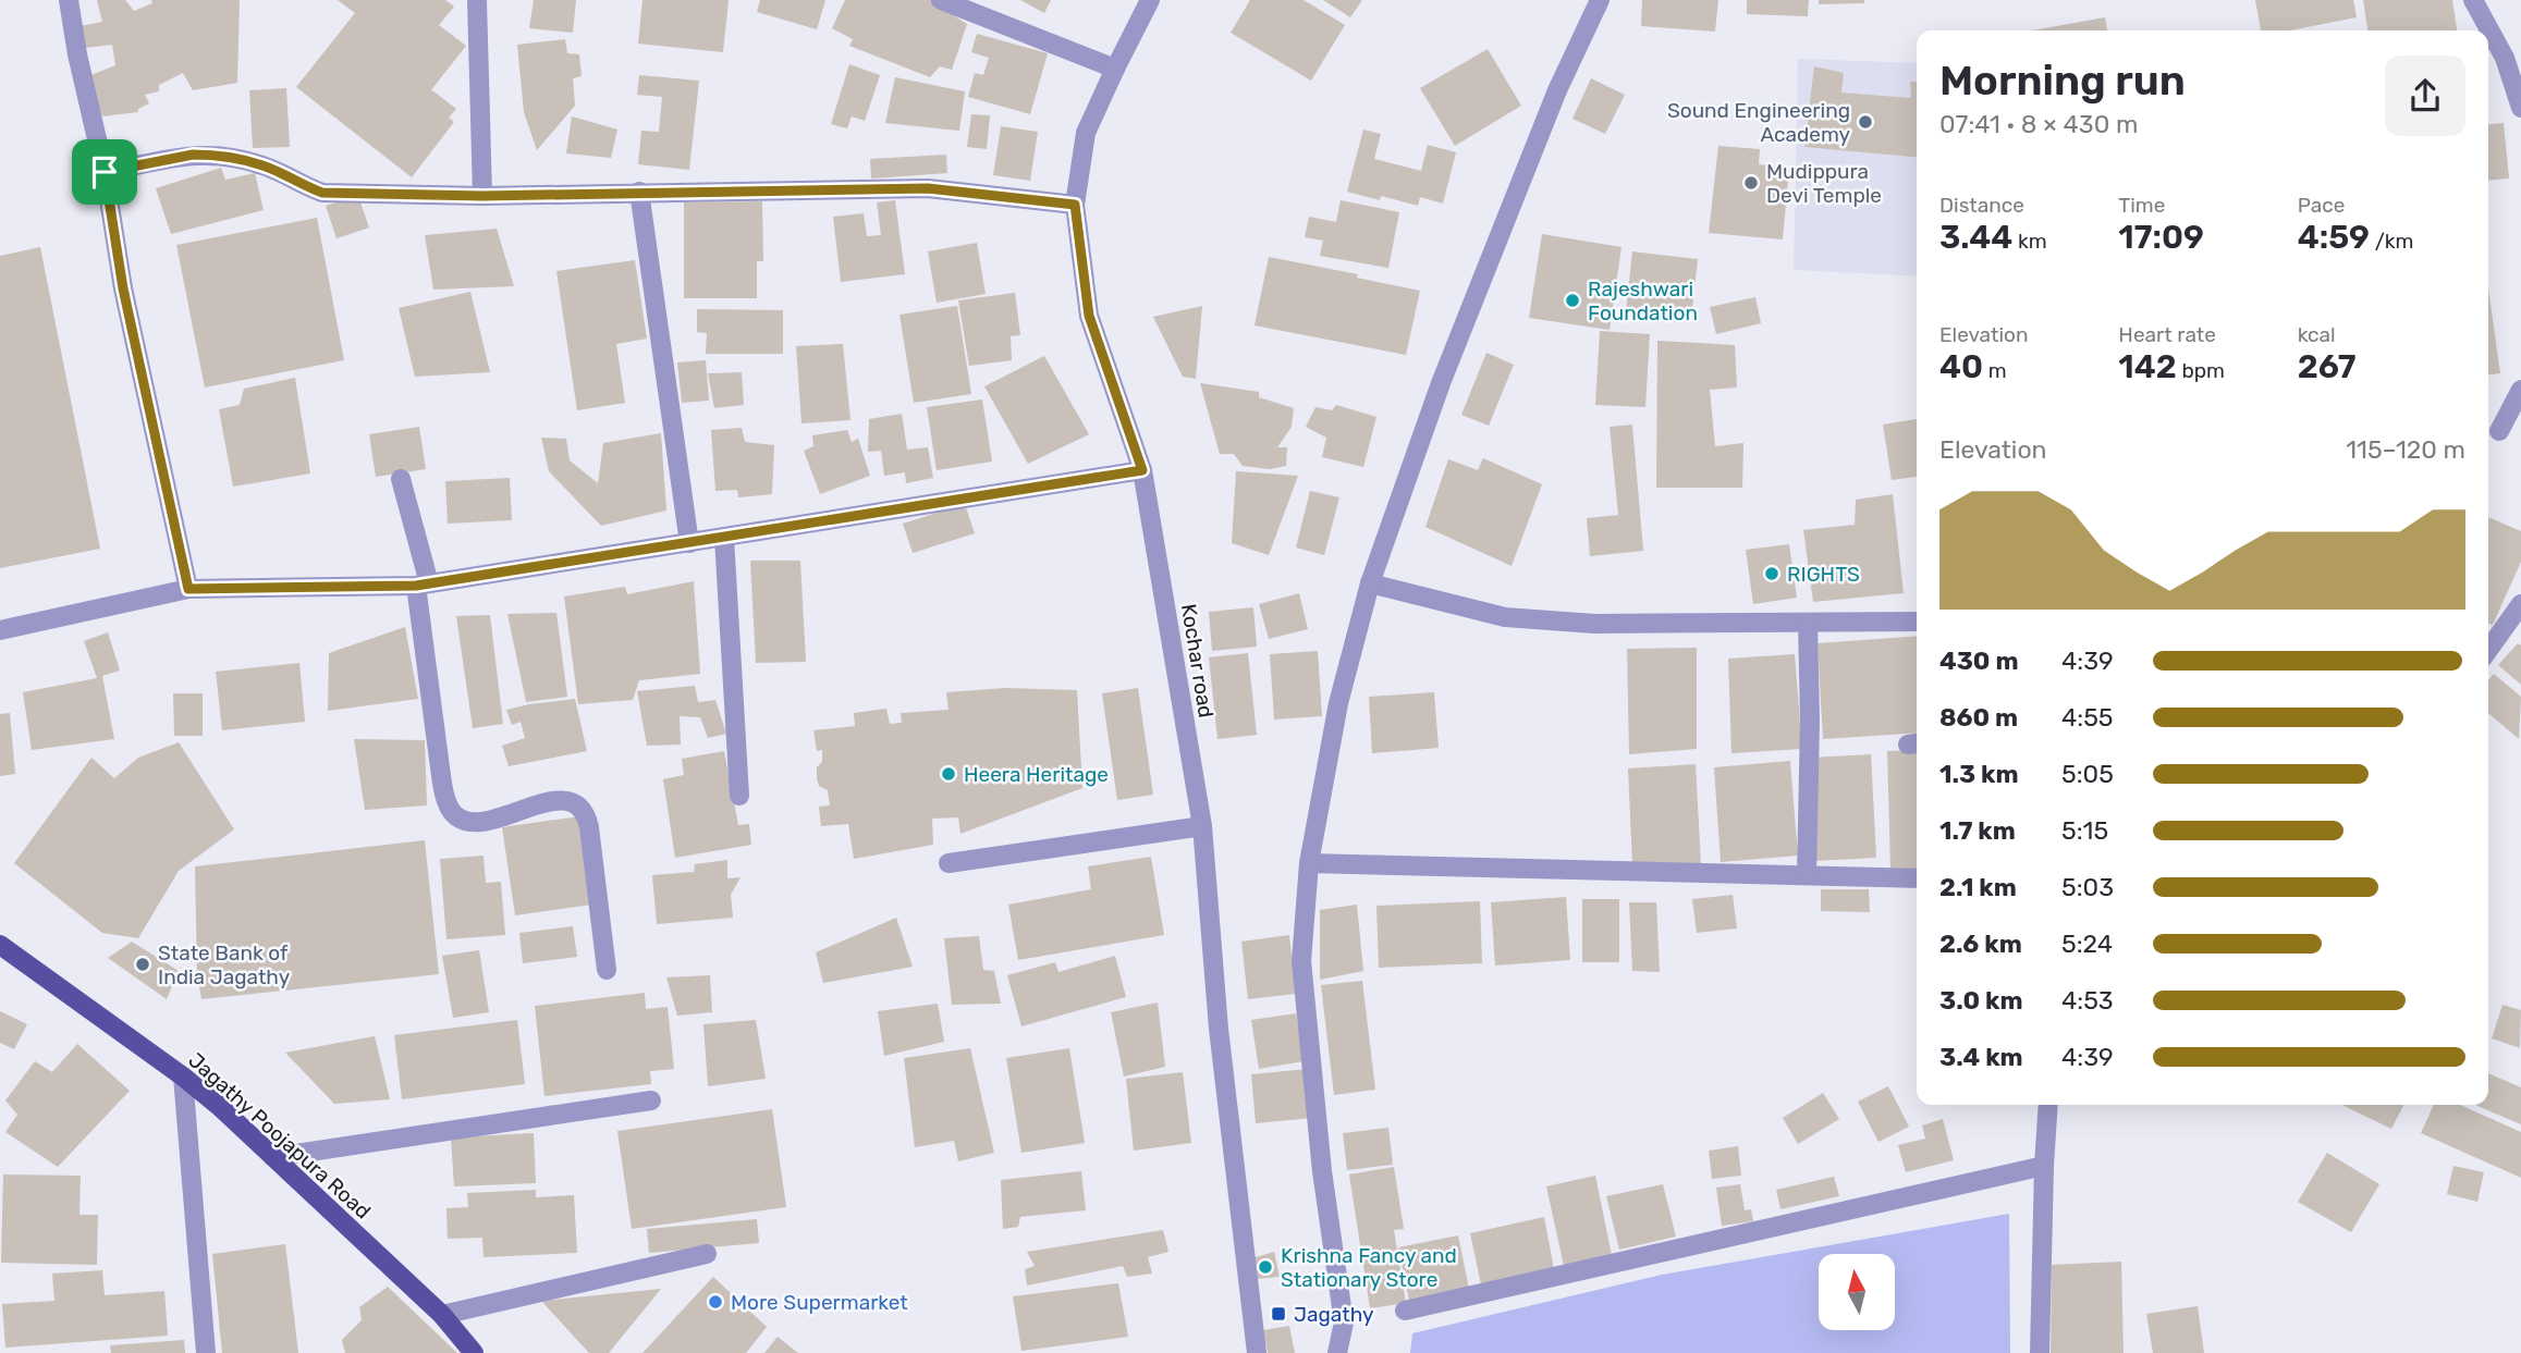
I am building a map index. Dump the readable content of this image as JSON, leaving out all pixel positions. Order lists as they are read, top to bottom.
{
  "streets": {
    "main road": ["Jagathy Poojapura Road"],
    "street": ["Kochar road"]
  },
  "places": {
    "other": [
      "Sound Engineering Academy",
      "Mudippura Devi Temple",
      "Rajeshwari Foundation",
      "RIGHTS",
      "Heera Heritage",
      "State Bank of India Jagathy",
      "Krishna Fancy and Stationary Store",
      "More Supermarket"
    ],
    "transit": ["Jagathy"]
  },
  "north": "top",
  "page": {
    "heading": ["Morning run", "07:41 · 8 × 430 m"],
    "stats": [
      ["Distance", "3.44 km"],
      ["Time", "17:09"],
      ["Pace", "4:59 /km"],
      ["Elevation", "40 m"],
      ["Heart rate", "142 bpm"],
      ["kcal", "267"]
    ],
    "chart": ["Elevation", "115–120 m"],
    "list": [
      {
        "name": "430 m",
        "note": "4:39"
      },
      {
        "name": "860 m",
        "note": "4:55"
      },
      {
        "name": "1.3 km",
        "note": "5:05"
      },
      {
        "name": "1.7 km",
        "note": "5:15"
      },
      {
        "name": "2.1 km",
        "note": "5:03"
      },
      {
        "name": "2.6 km",
        "note": "5:24"
      },
      {
        "name": "3.0 km",
        "note": "4:53"
      },
      {
        "name": "3.4 km",
        "note": "4:39"
      }
    ]
  }
}
